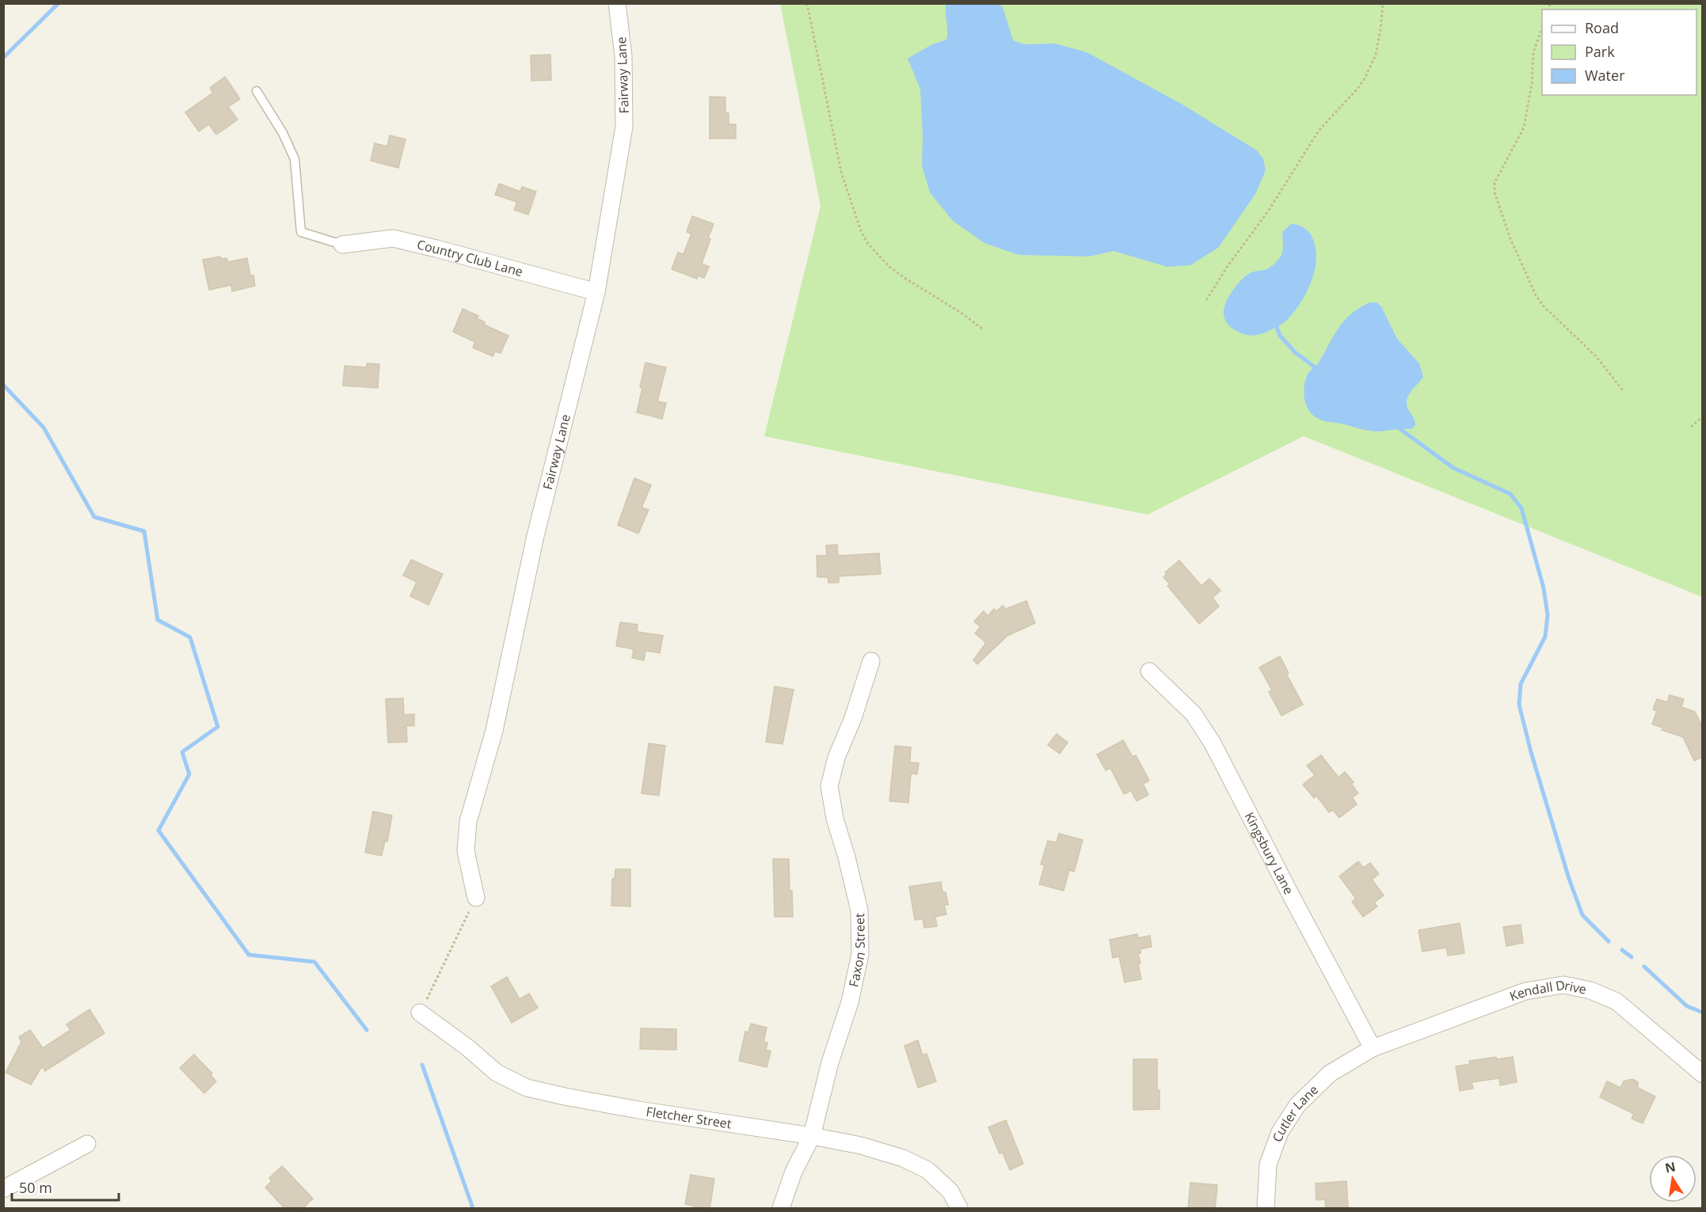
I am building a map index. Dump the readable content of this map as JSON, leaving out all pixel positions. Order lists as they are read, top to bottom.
{
  "streets": {
    "street": [
      "Fairway Lane",
      "Country Club Lane",
      "Kingsbury Lane",
      "Faxon Street",
      "Kendall Drive",
      "Cutler Lane",
      "Fletcher Street"
    ]
  },
  "crossings": [
    ["Fairway Lane", "Country Club Lane"],
    ["Kingsbury Lane", "Kendall Drive"],
    ["Kingsbury Lane", "Cutler Lane"],
    ["Faxon Street", "Fletcher Street"],
    ["Kendall Drive", "Cutler Lane"]
  ],
  "legend": ["Road", "Park", "Water"],
  "scale_bar": "50 m",
  "north": "top"
}
